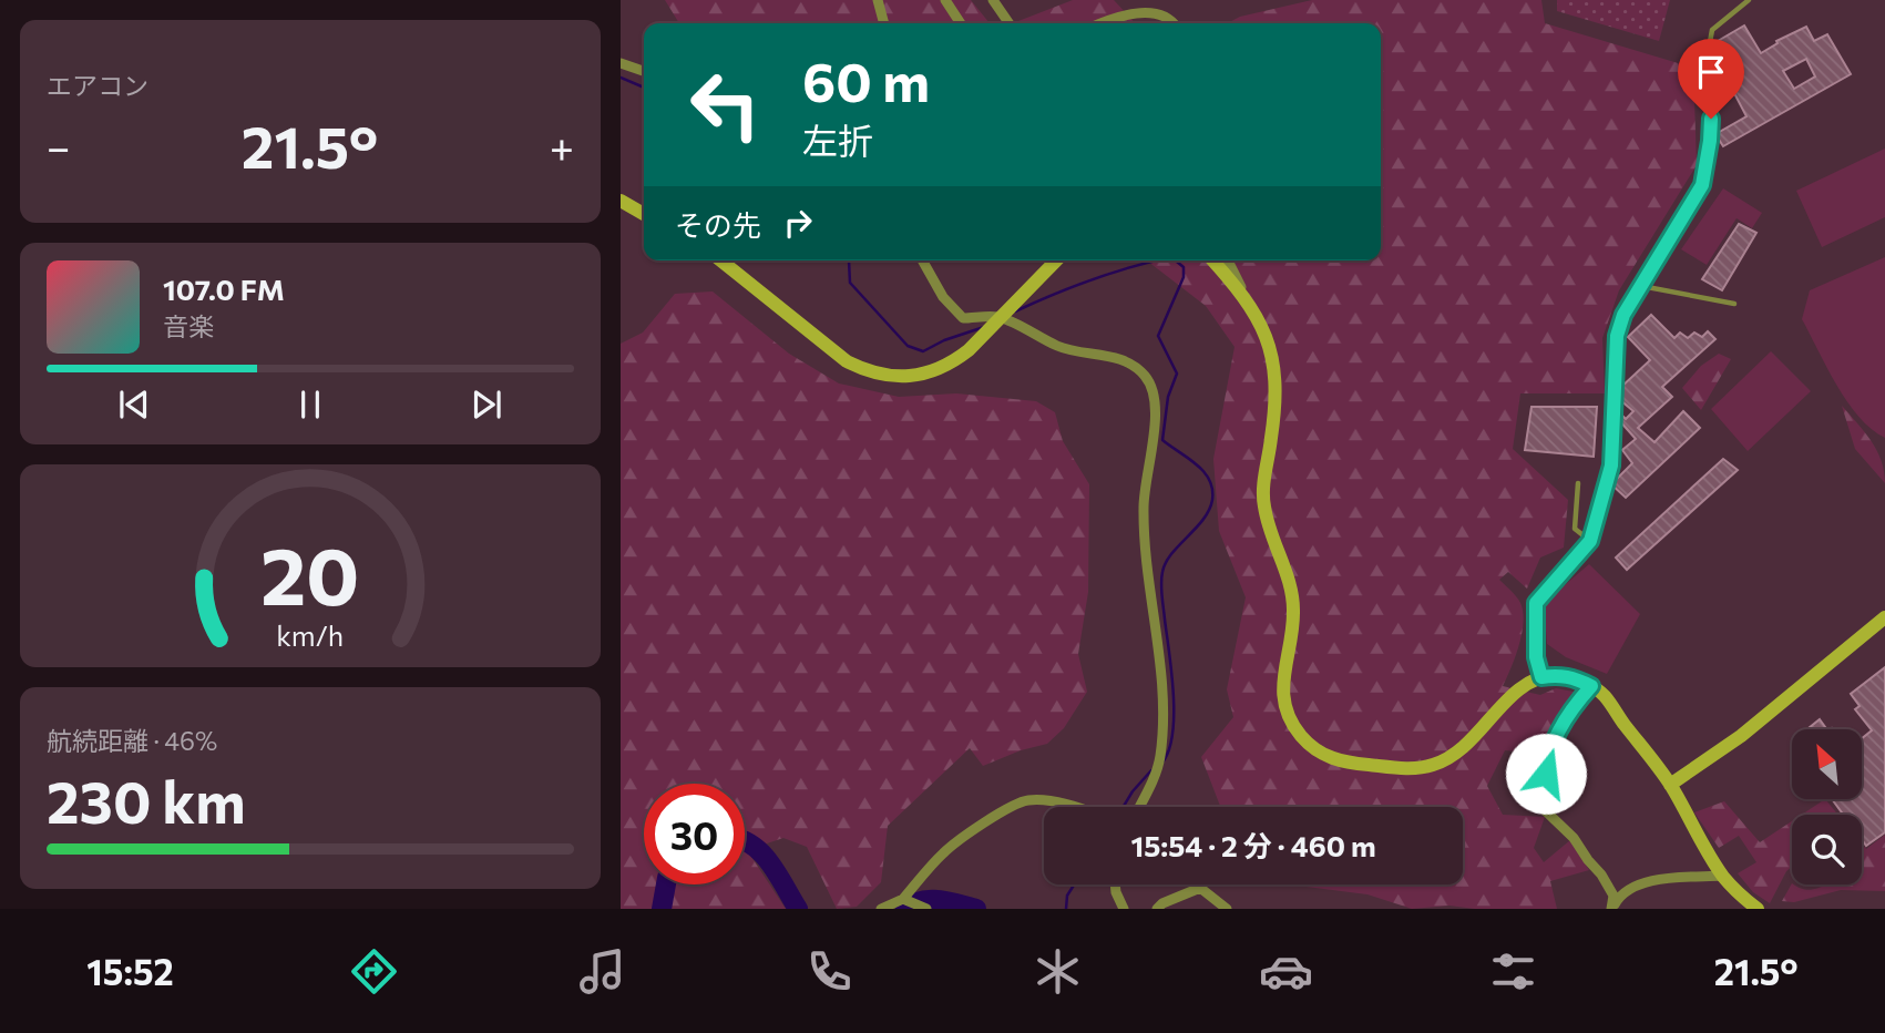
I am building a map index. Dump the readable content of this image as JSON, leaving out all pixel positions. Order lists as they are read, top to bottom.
{
  "north": "top left",
  "page": {
    "tile": [
      "エアコン",
      ["航続距離 · 46%", "230 km"]
    ],
    "turn": ["60 m", "左折"],
    "heat": ["−", "21.5°", "+"],
    "then": "その先",
    "song": ["107.0 FM", "音楽"],
    "limit": "30",
    "trip": "15:54 · 2 分 · 460 m",
    "tabs": ["15:52", "21.5°"],
    "gauge": ["20", "km/h"]
  }
}
